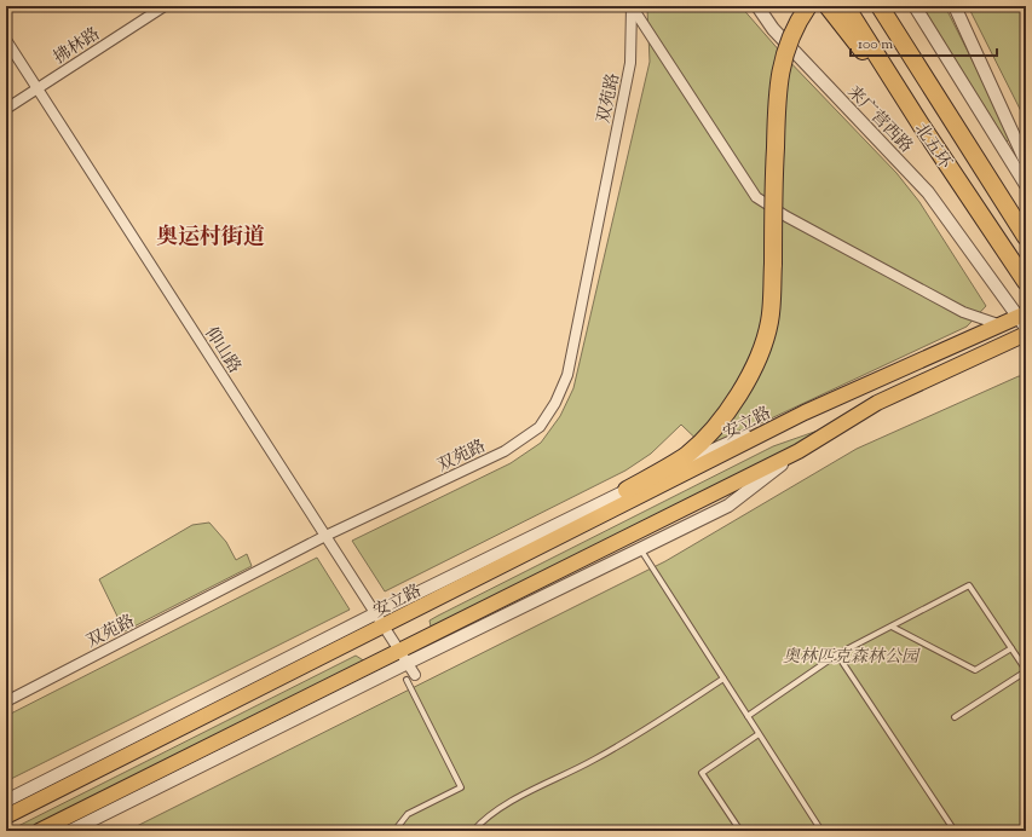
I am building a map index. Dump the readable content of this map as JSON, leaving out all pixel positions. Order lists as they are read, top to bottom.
{
  "streets": {
    "highway": ["北五环"],
    "main road": ["安立路"],
    "street": [
      "拂林路",
      "双苑路",
      "来广营西路",
      "仰山路"
    ]
  },
  "crossings": [
    ["拂林路", "仰山路"],
    ["双苑路", "仰山路"],
    ["来广营西路", "安立路"],
    ["仰山路", "安立路"]
  ],
  "districts": ["奥运村街道"],
  "parks": ["奥林匹克森林公园"],
  "scale_bar": "100 m"
}
